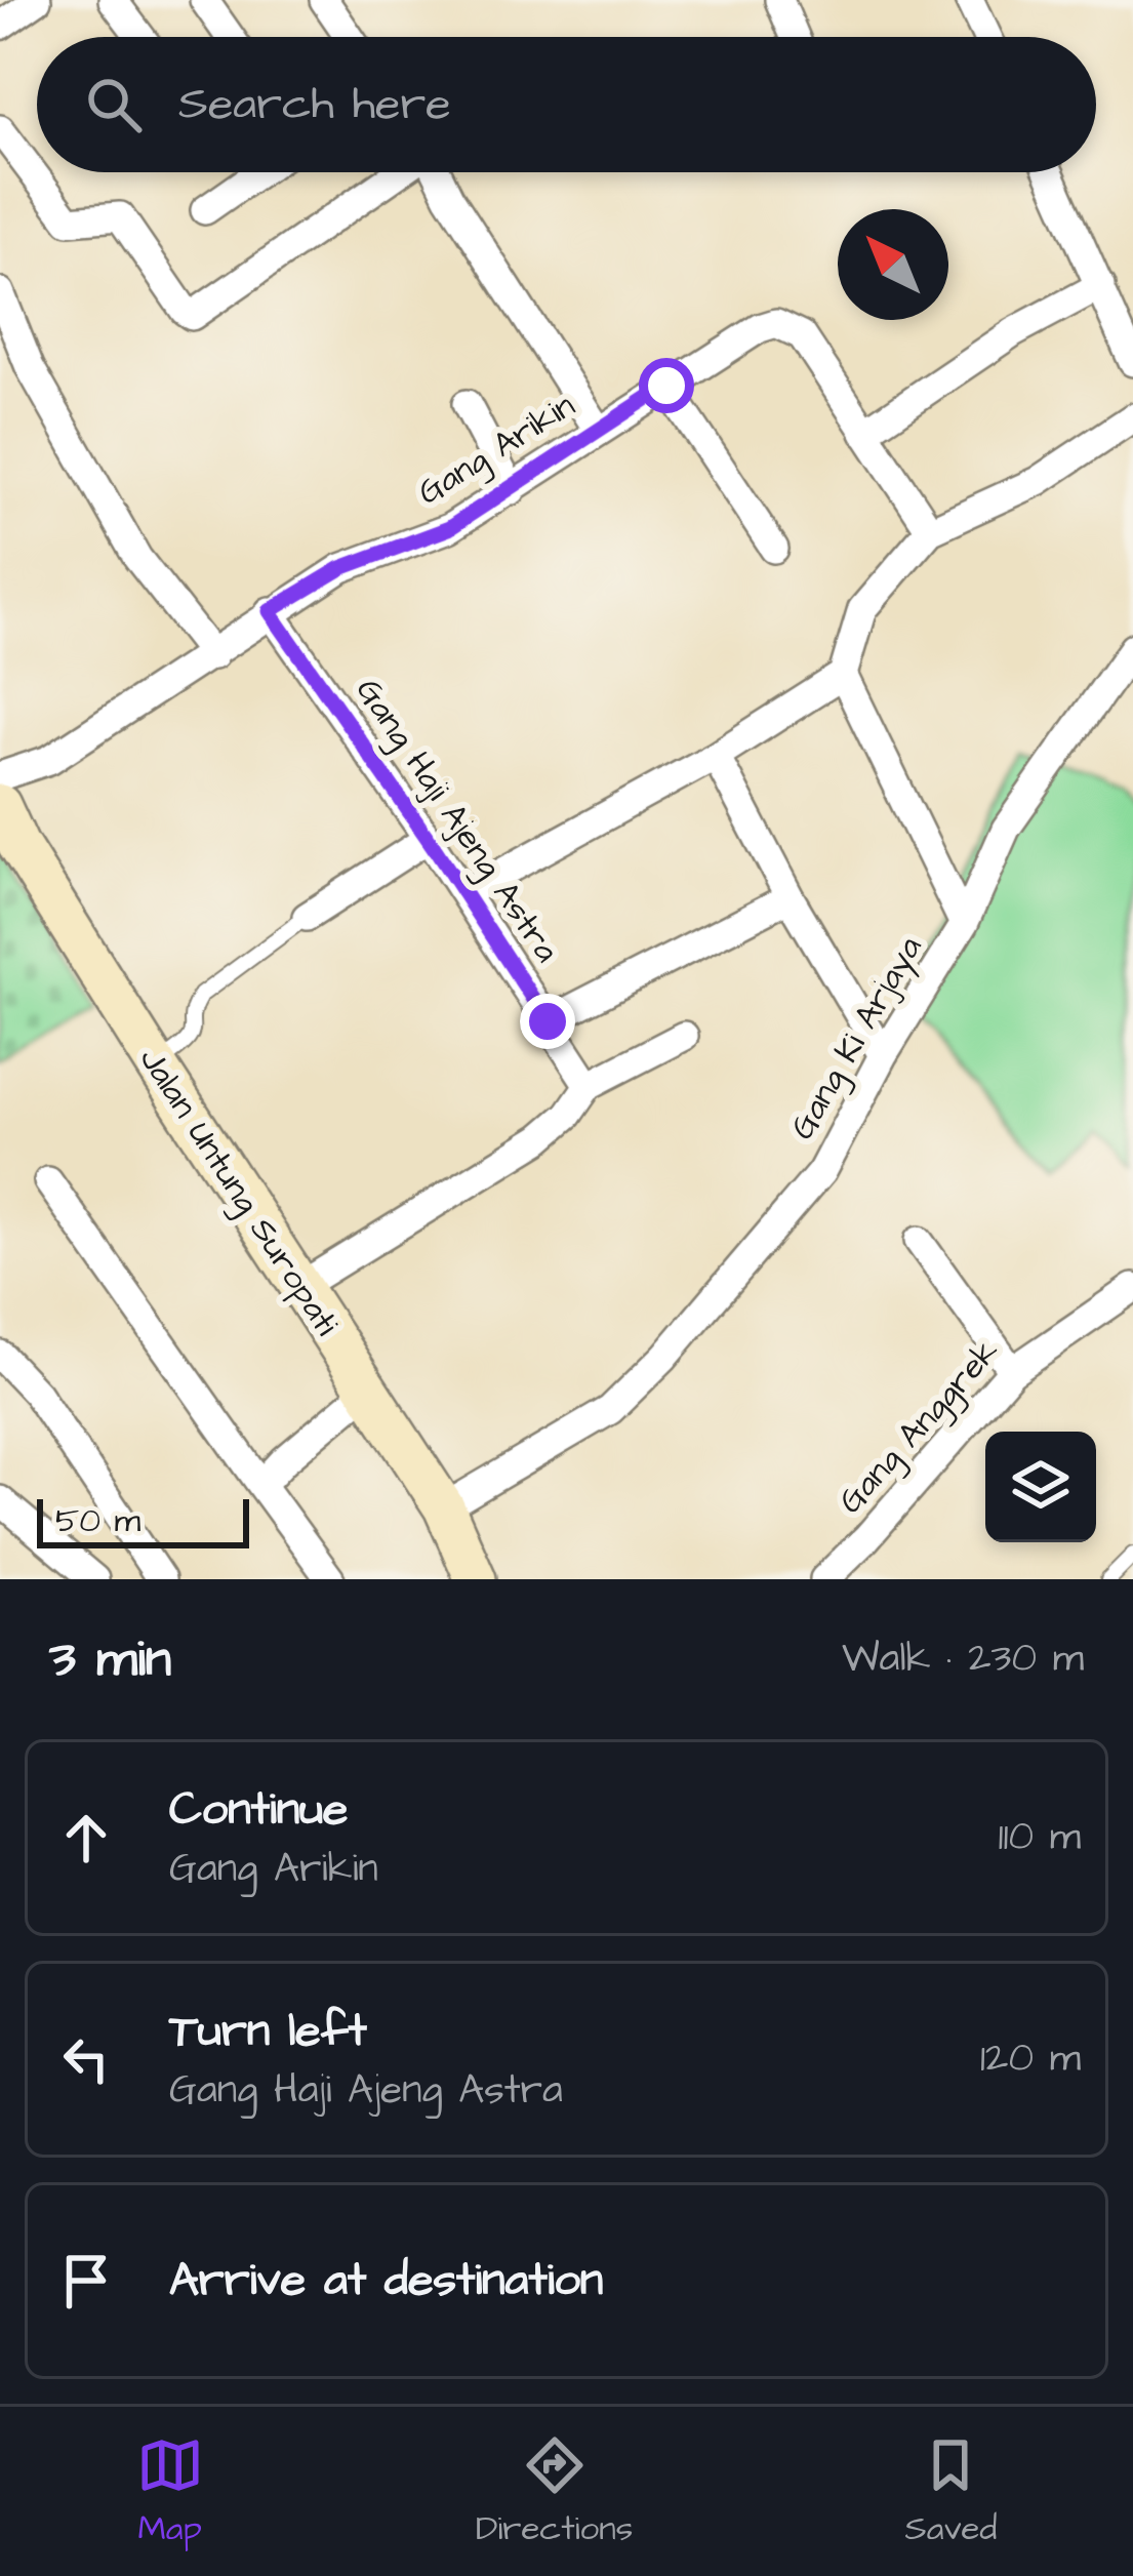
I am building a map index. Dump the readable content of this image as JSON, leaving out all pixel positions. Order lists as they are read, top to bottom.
{
  "streets": {
    "street": [
      "Gang Arikin",
      "Gang Haji Ajeng Astra",
      "Gang Ki Arjaya",
      "Jalan Untung Suropati",
      "Gang Anggrek"
    ]
  },
  "crossings": [
    ["Gang Arikin", "Gang Haji Ajeng Astra"],
    ["Gang Ki Arjaya", "Jalan Untung Suropati"]
  ],
  "scale_bar": "50 m",
  "north": "top left",
  "page": {
    "search": "Search here",
    "scale": "50 m",
    "heading": ["3 min", "Walk · 230 m"],
    "list": [
      ["Continue", "Gang Arikin", "110 m"],
      ["Turn left", "Gang Haji Ajeng Astra", "120 m"],
      "Arrive at destination"
    ],
    "nav": ["Map", "Directions", "Saved"]
  }
}
